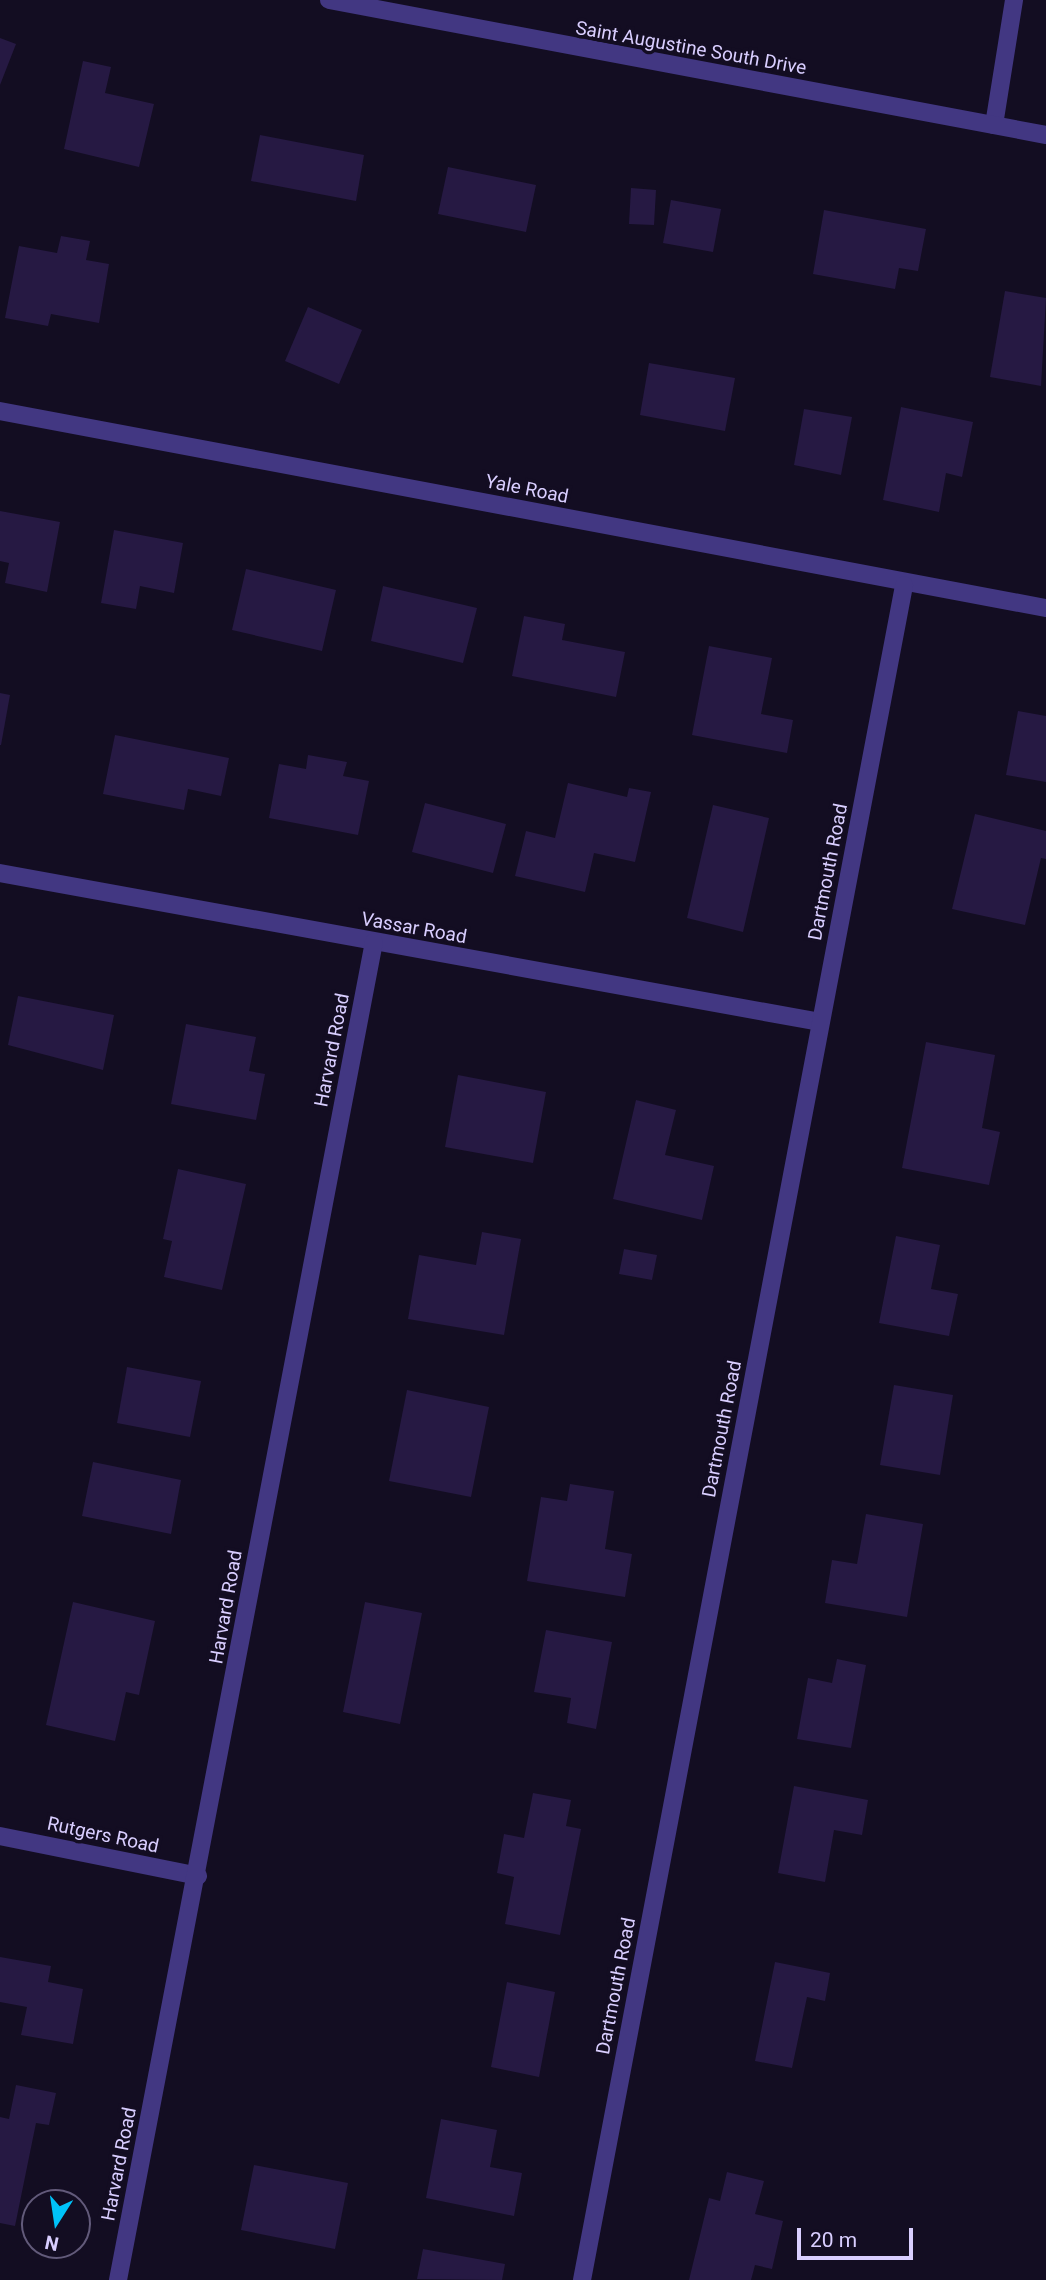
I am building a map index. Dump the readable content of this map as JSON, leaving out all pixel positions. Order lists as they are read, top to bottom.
{
  "streets": {
    "street": [
      "Saint Augustine South Drive",
      "Yale Road",
      "Dartmouth Road",
      "Vassar Road",
      "Harvard Road",
      "Rutgers Road"
    ]
  },
  "crossings": [
    ["Yale Road", "Dartmouth Road"],
    ["Dartmouth Road", "Vassar Road"],
    ["Vassar Road", "Harvard Road"],
    ["Harvard Road", "Rutgers Road"]
  ],
  "scale_bar": "20 m",
  "north": "bottom"
}
